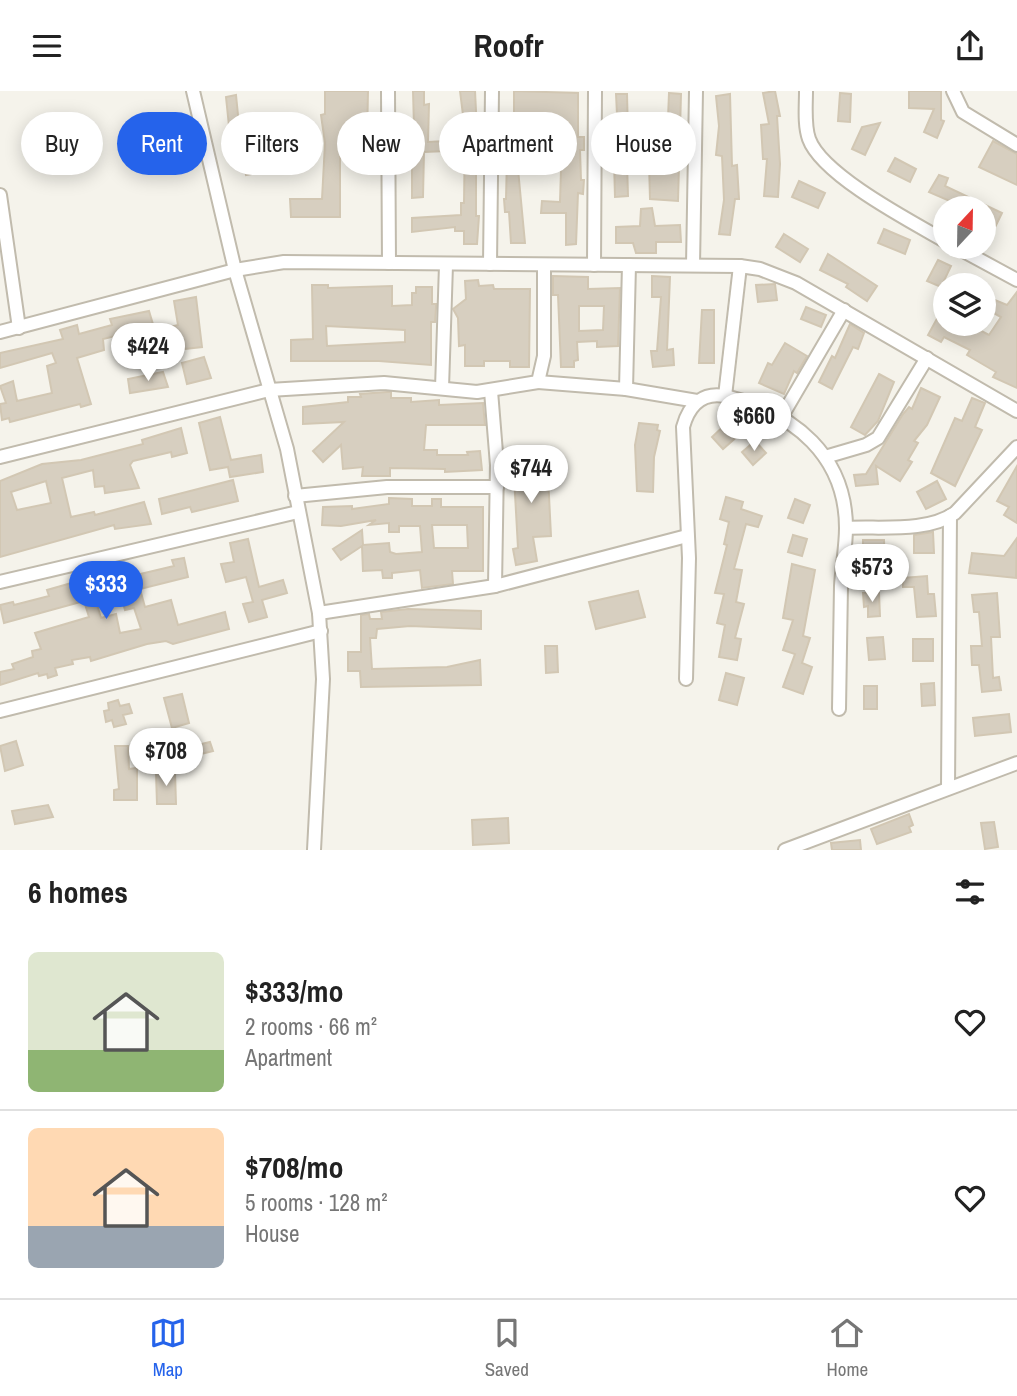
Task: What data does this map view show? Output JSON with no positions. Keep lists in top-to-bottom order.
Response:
{
  "north": "top",
  "page": {
    "header": "Roofr",
    "chip": [
      "Buy",
      "Rent",
      "Filters",
      "New",
      "Apartment",
      "House"
    ],
    "price": [
      "$424",
      "$660",
      "$744",
      "$573",
      "$333",
      "$708"
    ],
    "heading": "6 homes",
    "list": [
      {
        "name": "$333/mo",
        "note": "2 rooms · 66 m² · Apartment"
      },
      {
        "name": "$708/mo",
        "note": "5 rooms · 128 m² · House"
      }
    ],
    "tabs": ["Map", "Saved", "Home"]
  }
}
